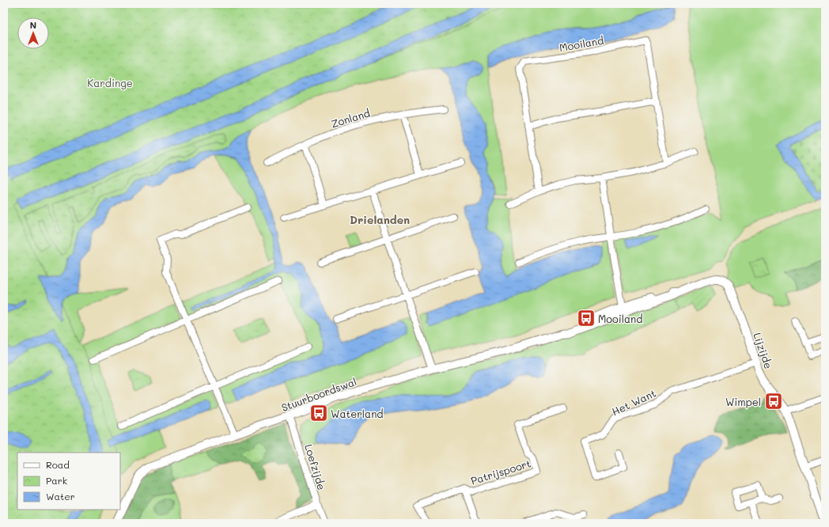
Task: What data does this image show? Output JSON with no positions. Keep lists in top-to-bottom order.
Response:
{
  "streets": {
    "street": [
      "Mooiland",
      "Zonland",
      "Lijzijde",
      "Stuurboordswal",
      "Het Want",
      "Loefzijde",
      "Patrijspoort"
    ]
  },
  "crossings": [
    ["Lijzijde", "Stuurboordswal"],
    ["Lijzijde", "Het Want"],
    ["Stuurboordswal", "Loefzijde"]
  ],
  "districts": ["Drielanden"],
  "parks": ["Kardinge"],
  "places": {
    "bus stop": ["Mooiland", "Wimpel", "Waterland"]
  },
  "legend": ["Road", "Park", "Water"],
  "north": "top"
}
